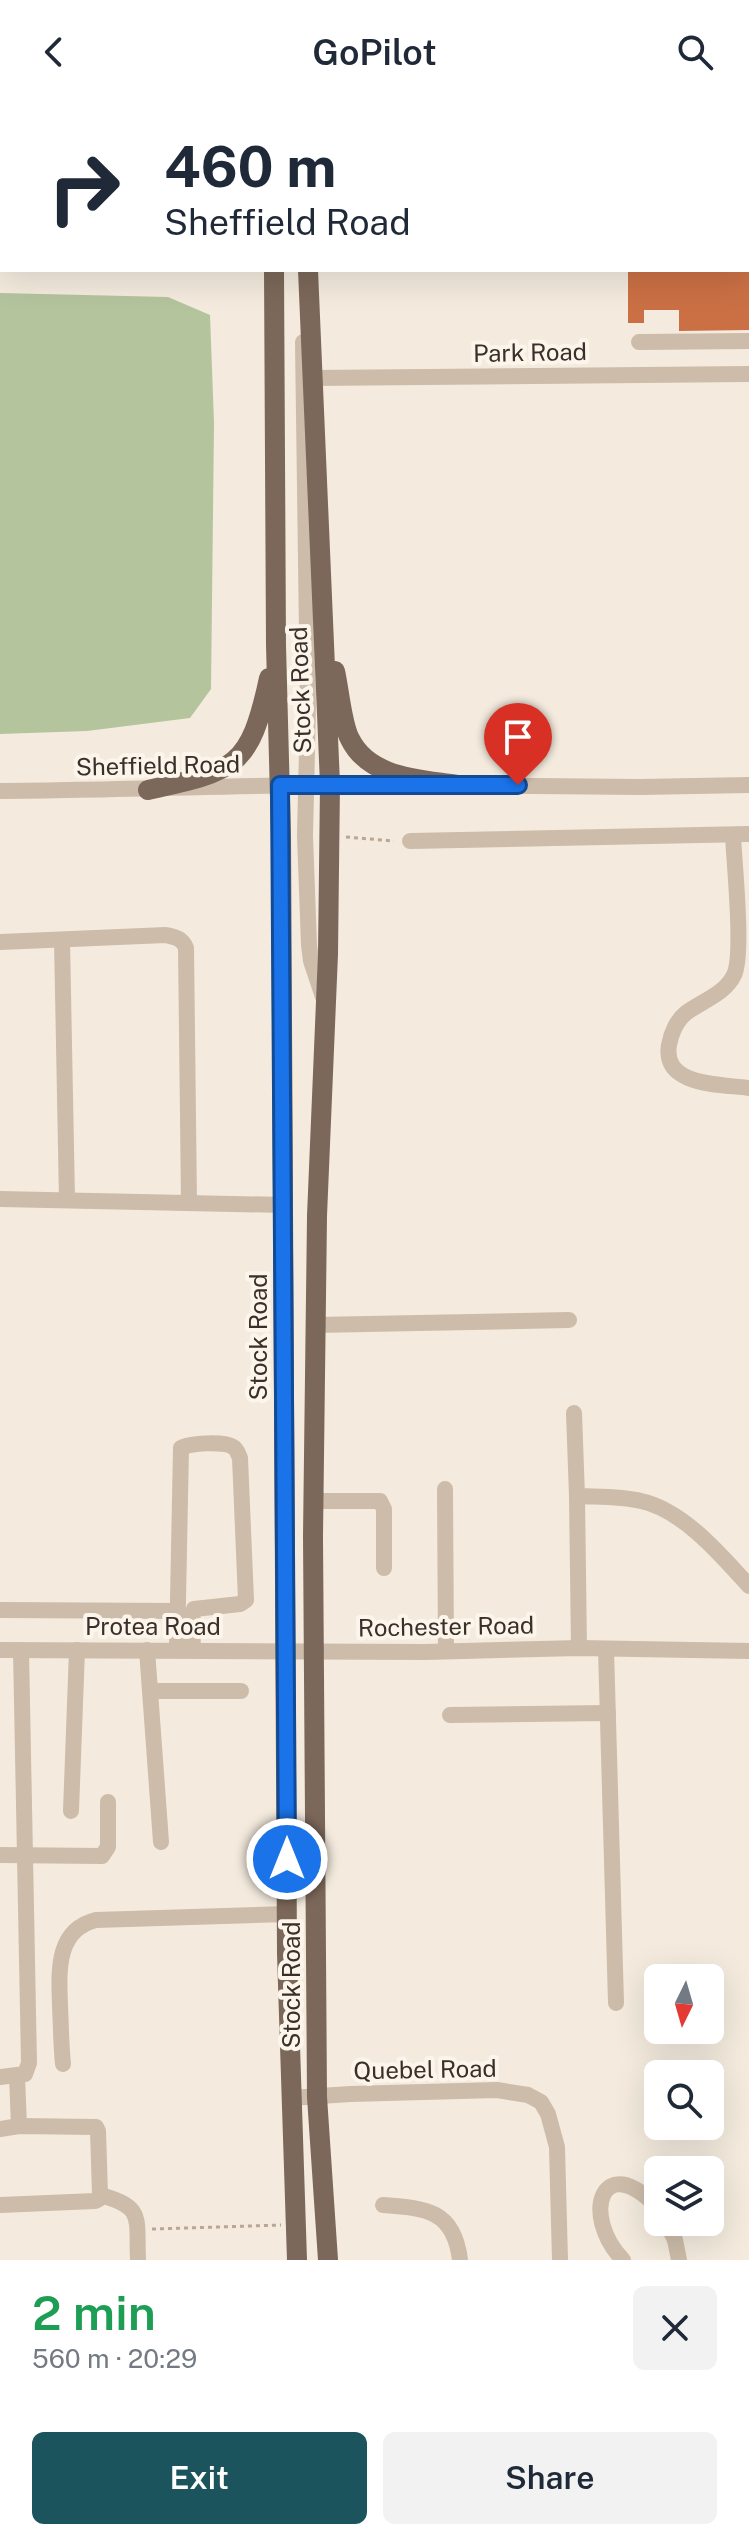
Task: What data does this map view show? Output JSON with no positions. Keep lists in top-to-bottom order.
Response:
{
  "streets": {
    "main road": ["Stock Road"],
    "street": [
      "Park Road",
      "Sheffield Road",
      "Protea Road",
      "Rochester Road",
      "Quebel Road"
    ]
  },
  "crossings": [
    ["Park Road", "Stock Road"],
    ["Stock Road", "Sheffield Road"],
    ["Stock Road", "Protea Road"],
    ["Stock Road", "Rochester Road"],
    ["Stock Road", "Quebel Road"],
    ["Protea Road", "Rochester Road"]
  ],
  "north": "bottom",
  "page": {
    "header": "GoPilot",
    "turn": ["460 m", "Sheffield Road"],
    "heading": ["2 min", "560 m · 20:29"],
    "buttons": ["Exit", "Share"]
  }
}
